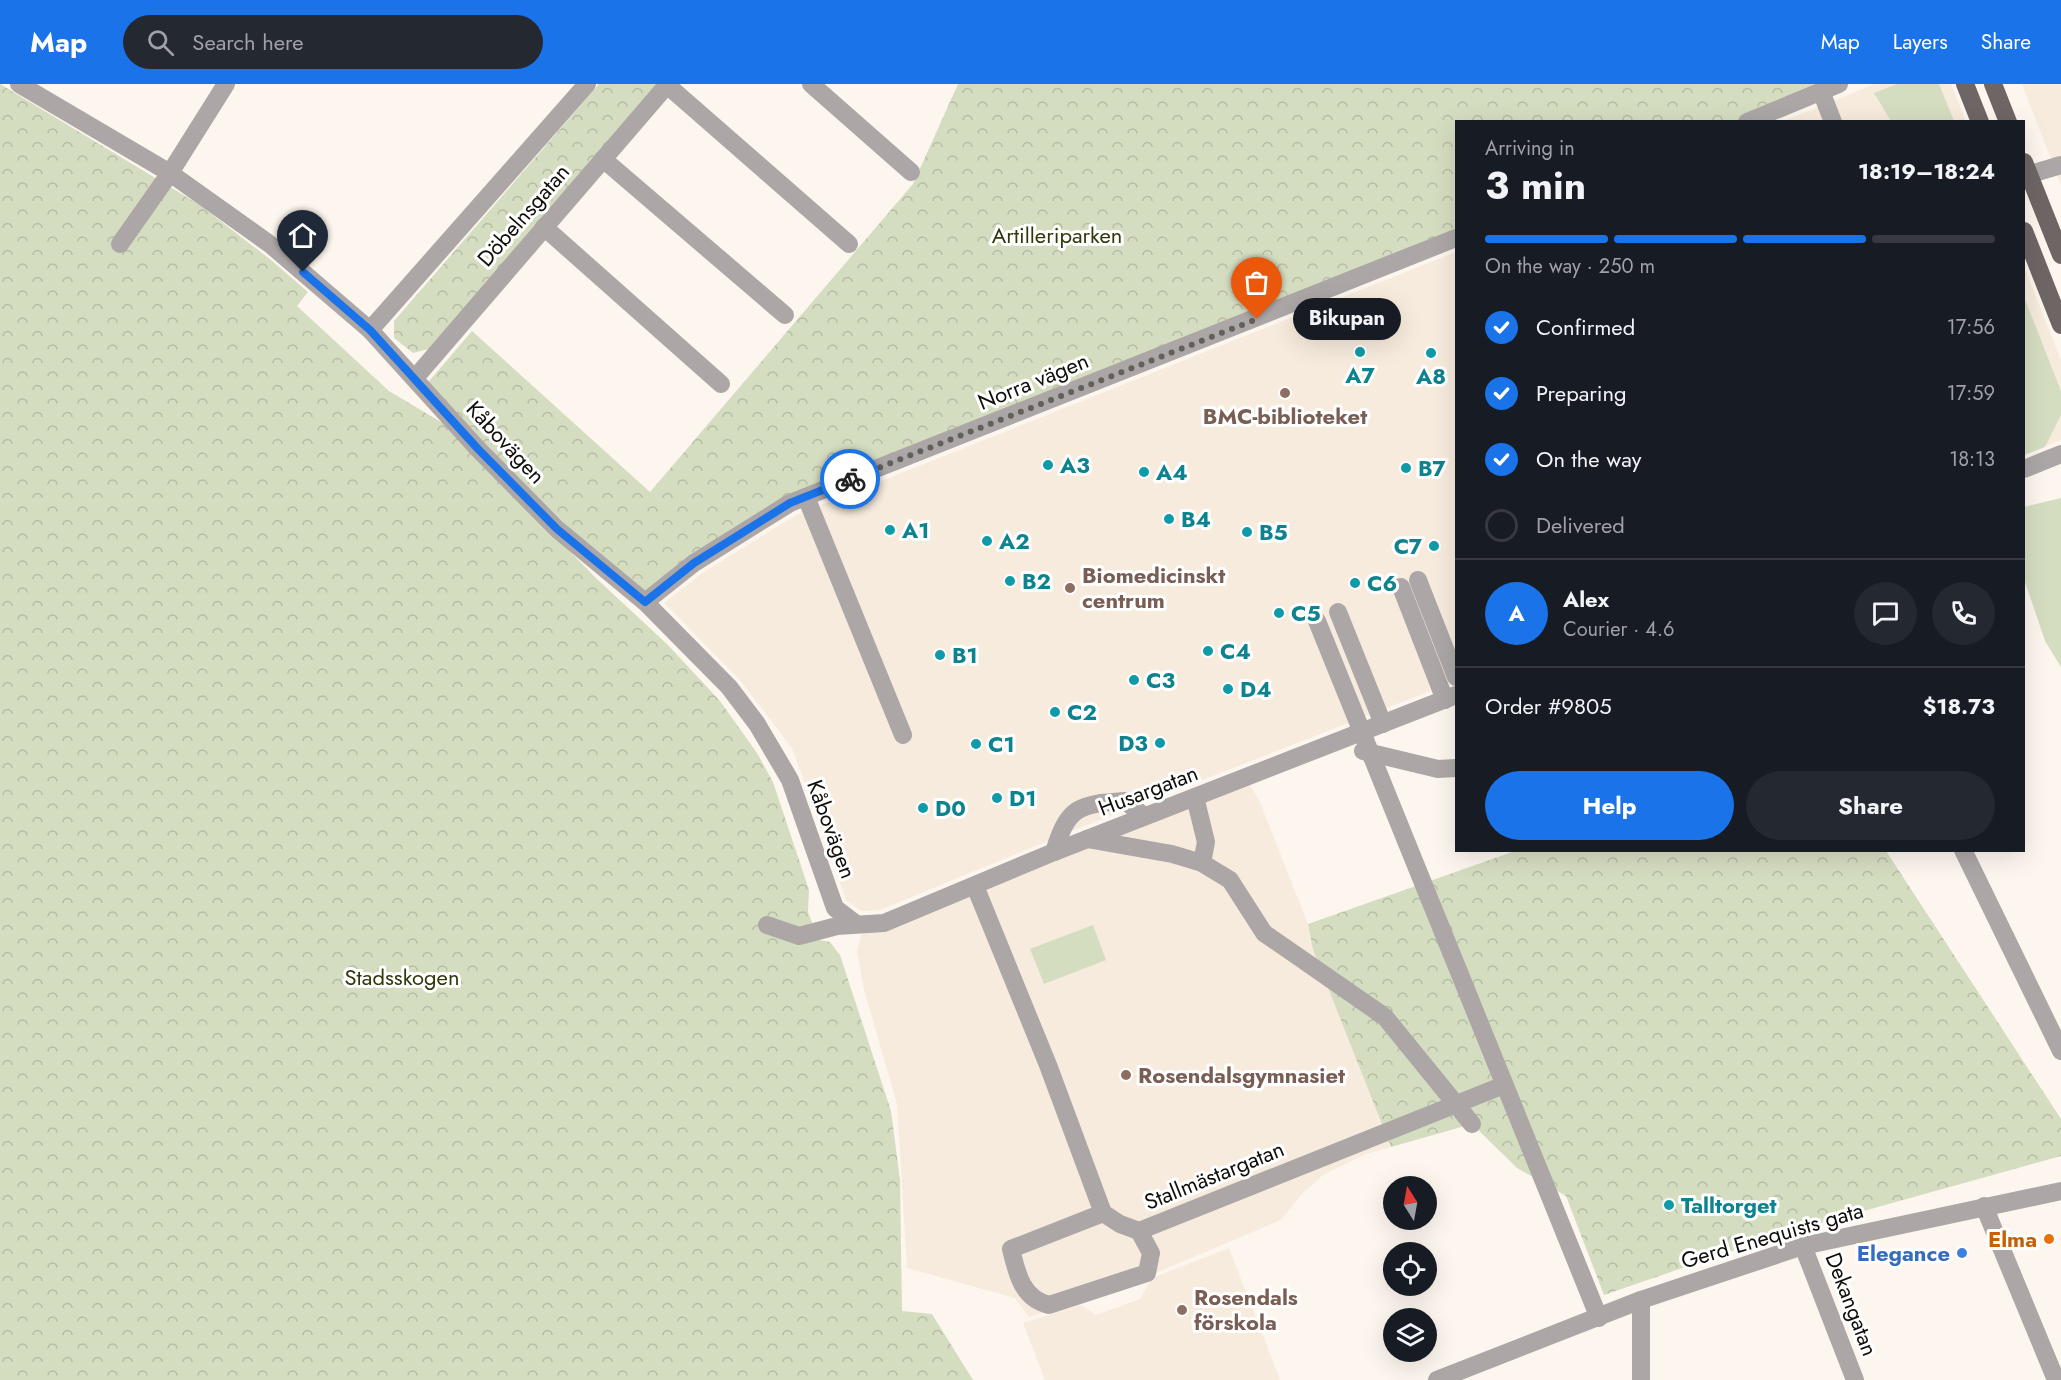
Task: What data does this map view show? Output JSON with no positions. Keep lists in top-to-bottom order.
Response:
{
  "streets": {
    "street": [
      "Döbelnsgatan",
      "Norra vägen",
      "Kåbovägen",
      "Husargatan",
      "Stallmästargatan",
      "Gerd Enequists gata",
      "Dekangatan"
    ]
  },
  "crossings": [
    ["Döbelnsgatan", "Kåbovägen"],
    ["Norra vägen", "Kåbovägen"],
    ["Kåbovägen", "Husargatan"],
    ["Gerd Enequists gata", "Dekangatan"]
  ],
  "parks": ["Artilleriparken", "Stadsskogen"],
  "places": [
    "Bikupan",
    "A7",
    "A8",
    "BMC-biblioteket",
    "A3",
    "B7",
    "A4",
    "B4",
    "A1",
    "B5",
    "A2",
    "C7",
    "B2",
    "C6",
    "Biomedicinskt centrum",
    "C5",
    "C4",
    "B1",
    "C3",
    "D4",
    "C2",
    "D3",
    "C1",
    "D1",
    "D0",
    "Rosendalsgymnasiet",
    "Talltorget",
    "Elma",
    "Elegance",
    "Rosendals förskola"
  ],
  "north": "top",
  "page": {
    "header": "Map",
    "search": "Search here",
    "nav": ["Map", "Layers", "Share"],
    "heading": ["3 min", "Arriving in", "18:19–18:24"],
    "panel": [
      "Alex",
      "Courier · 4.6",
      "Order #9805",
      "$18.73"
    ],
    "bar": "On the way · 250 m",
    "list": [
      ["Confirmed", "17:56"],
      ["Preparing", "17:59"],
      ["On the way", "18:13"],
      "Delivered"
    ],
    "bubble": "Bikupan",
    "round": "A",
    "buttons": ["Help", "Share"]
  }
}
